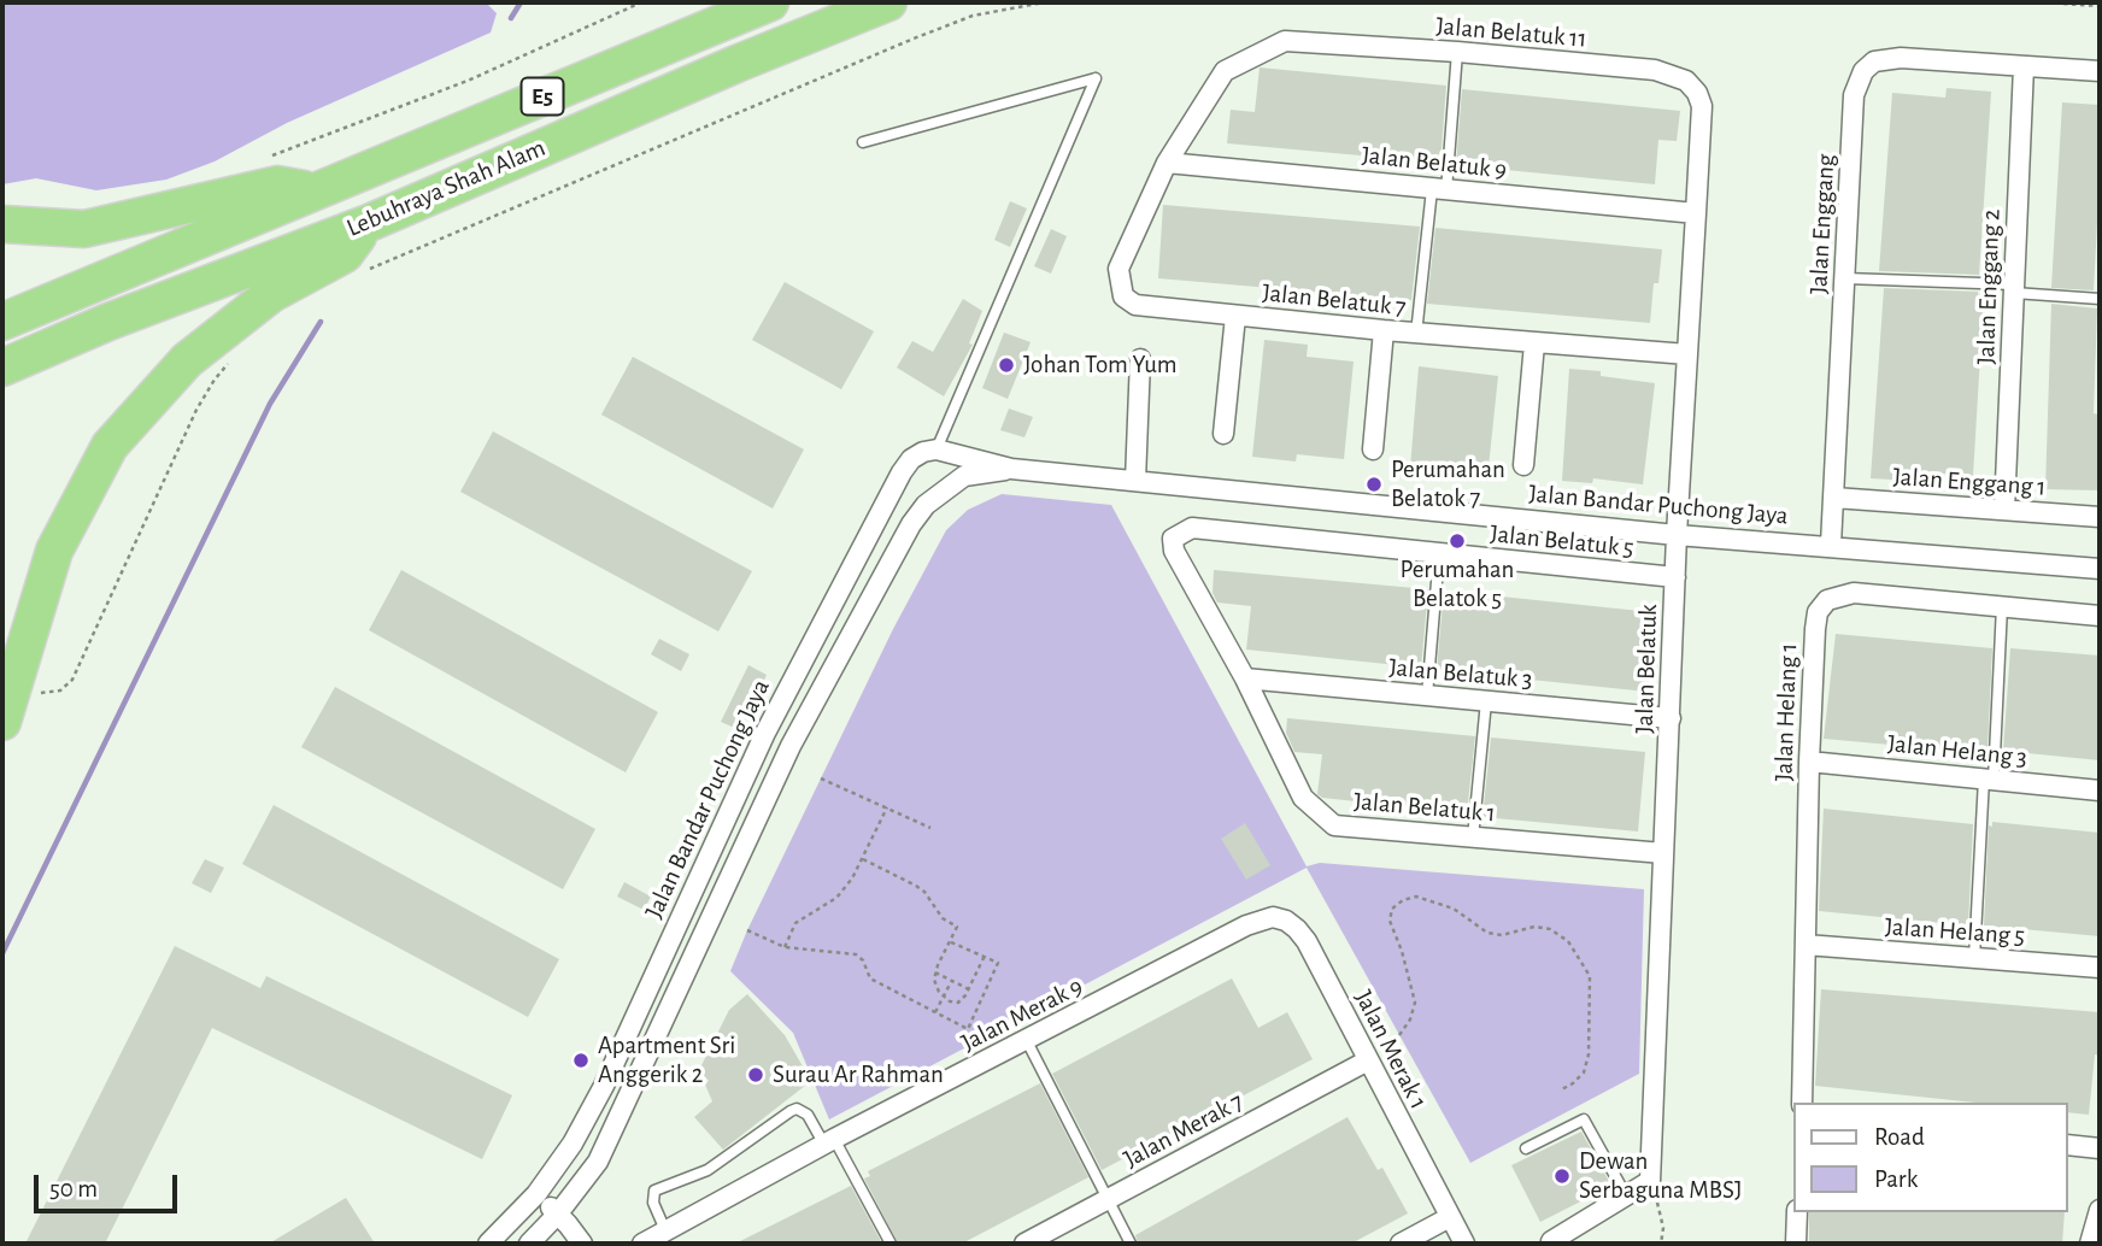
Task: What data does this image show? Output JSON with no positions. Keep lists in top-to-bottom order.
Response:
{
  "streets": {
    "highway": ["E5", "Lebuhraya Shah Alam"],
    "street": [
      "Jalan Belatuk 11",
      "Jalan Belatuk 9",
      "Jalan Enggang",
      "Jalan Enggang 2",
      "Jalan Belatuk 7",
      "Jalan Enggang 1",
      "Jalan Bandar Puchong Jaya",
      "Jalan Belatuk 5",
      "Jalan Belatuk",
      "Jalan Belatuk 3",
      "Jalan Helang 1",
      "Jalan Helang 3",
      "Jalan Belatuk 1",
      "Jalan Helang 5",
      "Jalan Merak 9",
      "Jalan Merak 1",
      "Jalan Merak 7"
    ]
  },
  "crossings": [
    ["Jalan Belatuk 11", "Jalan Belatuk 9"],
    ["Jalan Belatuk 11", "Jalan Belatuk 7"],
    ["Jalan Belatuk 11", "Jalan Belatuk"],
    ["Jalan Belatuk 9", "Jalan Belatuk 7"],
    ["Jalan Belatuk 9", "Jalan Belatuk"],
    ["Jalan Enggang", "Jalan Enggang 2"],
    ["Jalan Enggang", "Jalan Enggang 1"],
    ["Jalan Enggang", "Jalan Bandar Puchong Jaya"],
    ["Jalan Enggang 2", "Jalan Enggang 1"],
    ["Jalan Belatuk 7", "Jalan Belatuk"],
    ["Jalan Bandar Puchong Jaya", "Jalan Belatuk"],
    ["Jalan Belatuk 5", "Jalan Belatuk"],
    ["Jalan Belatuk 5", "Jalan Belatuk 1"],
    ["Jalan Belatuk", "Jalan Belatuk 3"],
    ["Jalan Belatuk", "Jalan Belatuk 1"],
    ["Jalan Belatuk 3", "Jalan Belatuk 1"],
    ["Jalan Helang 1", "Jalan Helang 3"],
    ["Jalan Helang 1", "Jalan Helang 5"],
    ["Jalan Merak 9", "Jalan Merak 1"],
    ["Jalan Merak 1", "Jalan Merak 7"]
  ],
  "places": [
    "Johan Tom Yum",
    "Perumahan Belatok 7",
    "Perumahan Belatok 5",
    "Apartment Sri Anggerik 2",
    "Surau Ar Rahman",
    "Dewan Serbaguna MBSJ"
  ],
  "legend": ["Road", "Park"],
  "scale_bar": "50 m"
}
